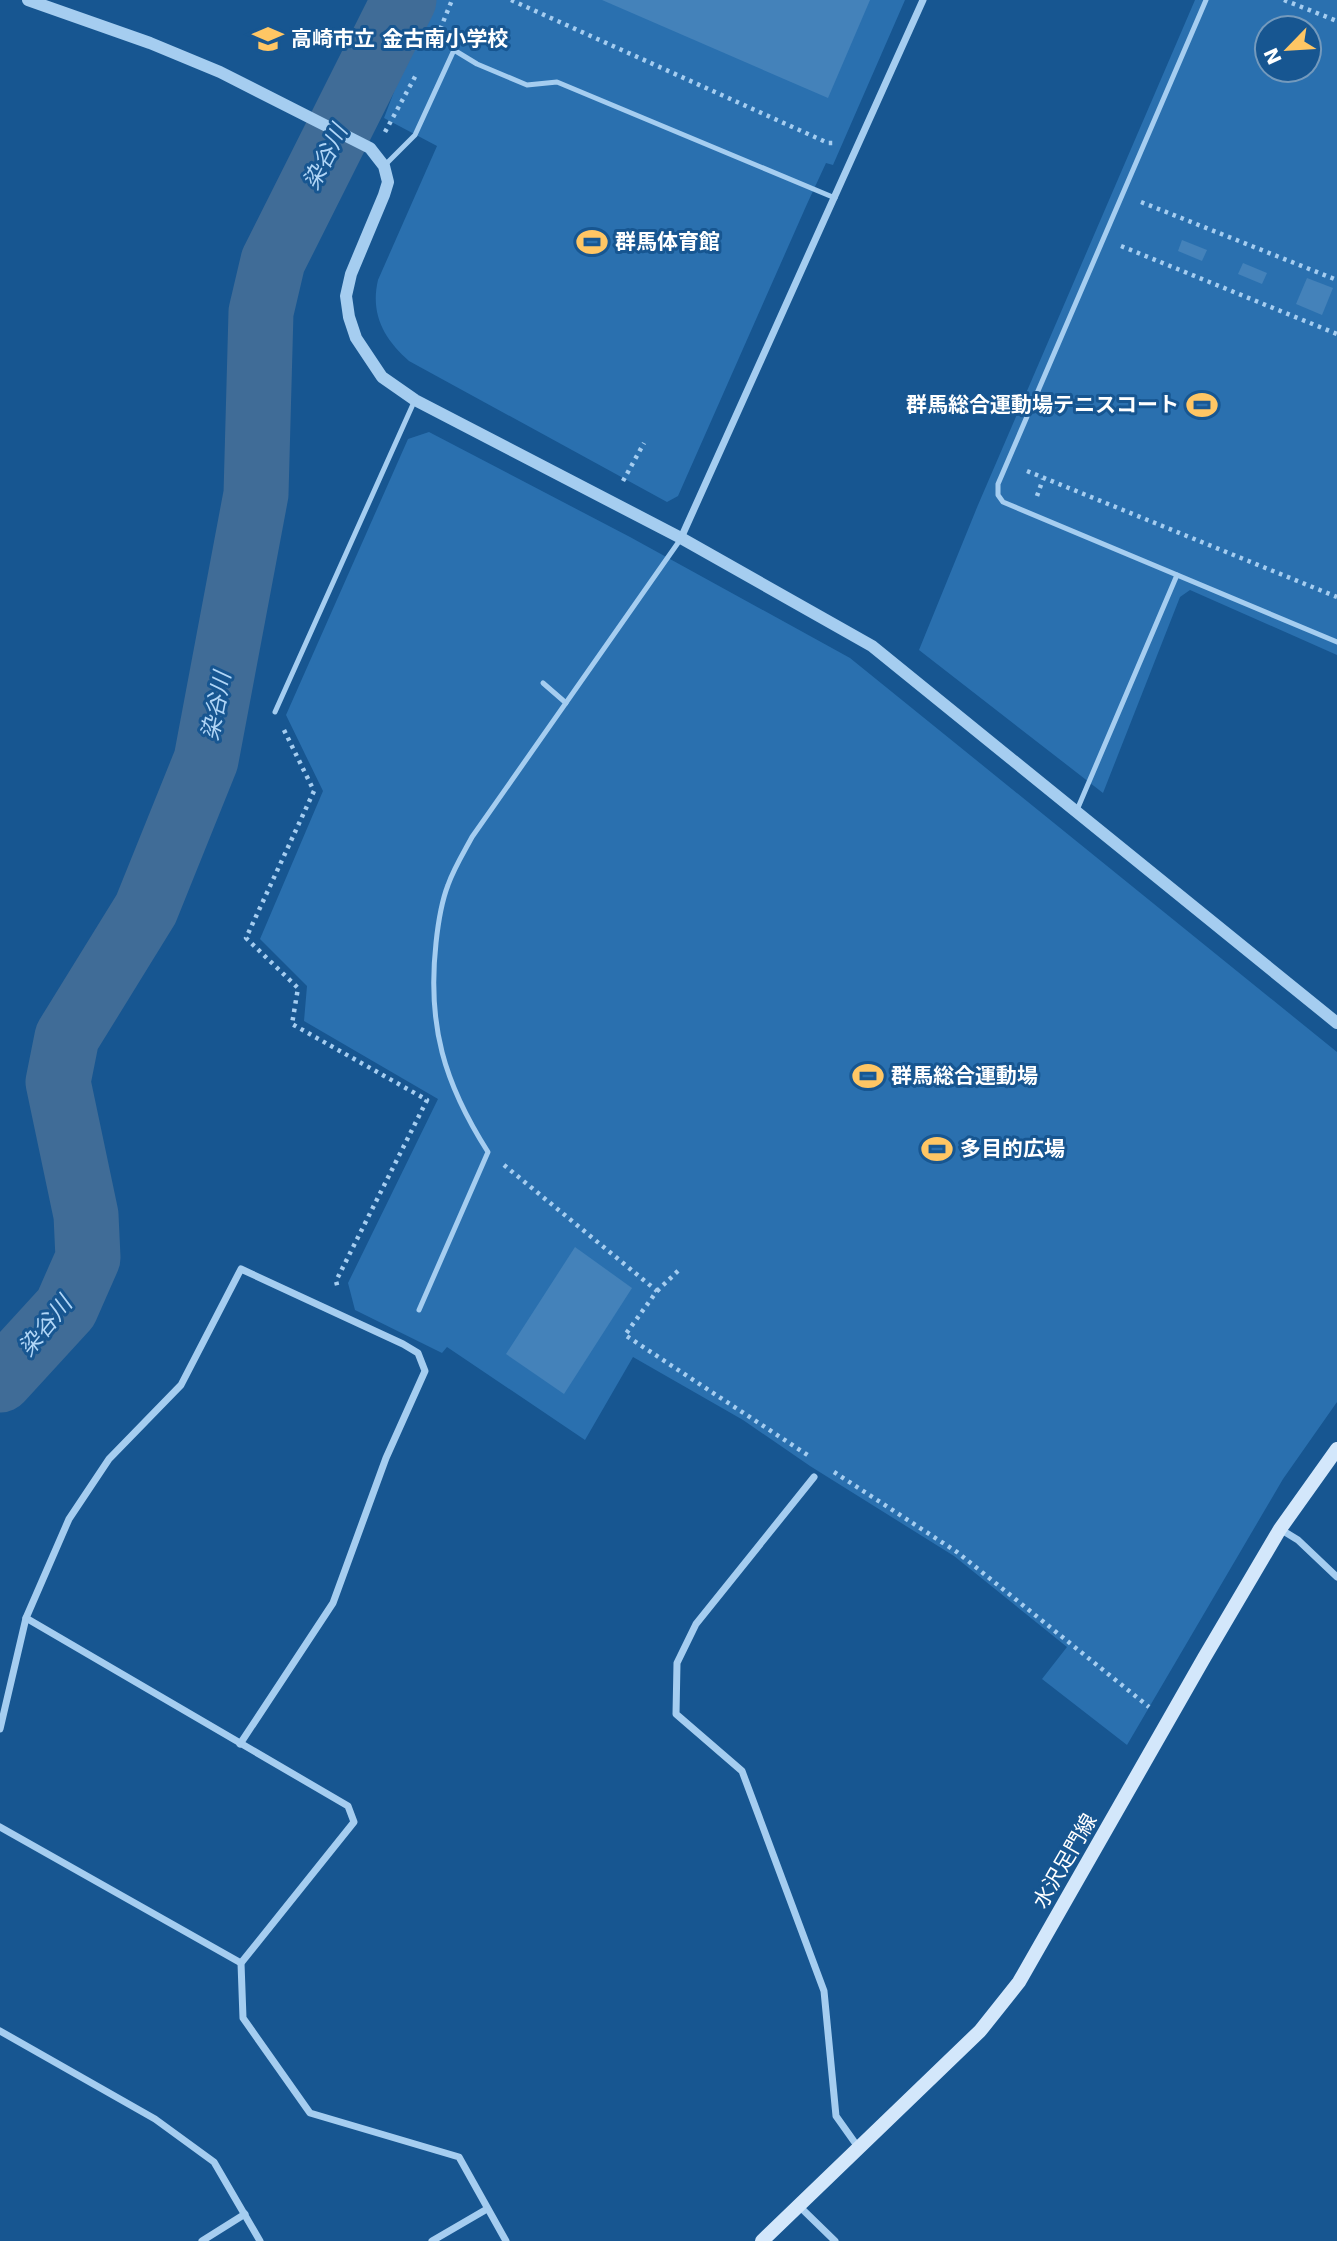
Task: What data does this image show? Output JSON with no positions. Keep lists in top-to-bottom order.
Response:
{
  "streets": {
    "main road": ["水沢足門線"]
  },
  "water": ["染谷川"],
  "places": {
    "school or university": ["高崎市立 金古南小学校"],
    "sports": [
      "群馬体育館",
      "群馬総合運動場テニスコート",
      "群馬総合運動場",
      "多目的広場"
    ]
  },
  "north": "bottom left"
}
